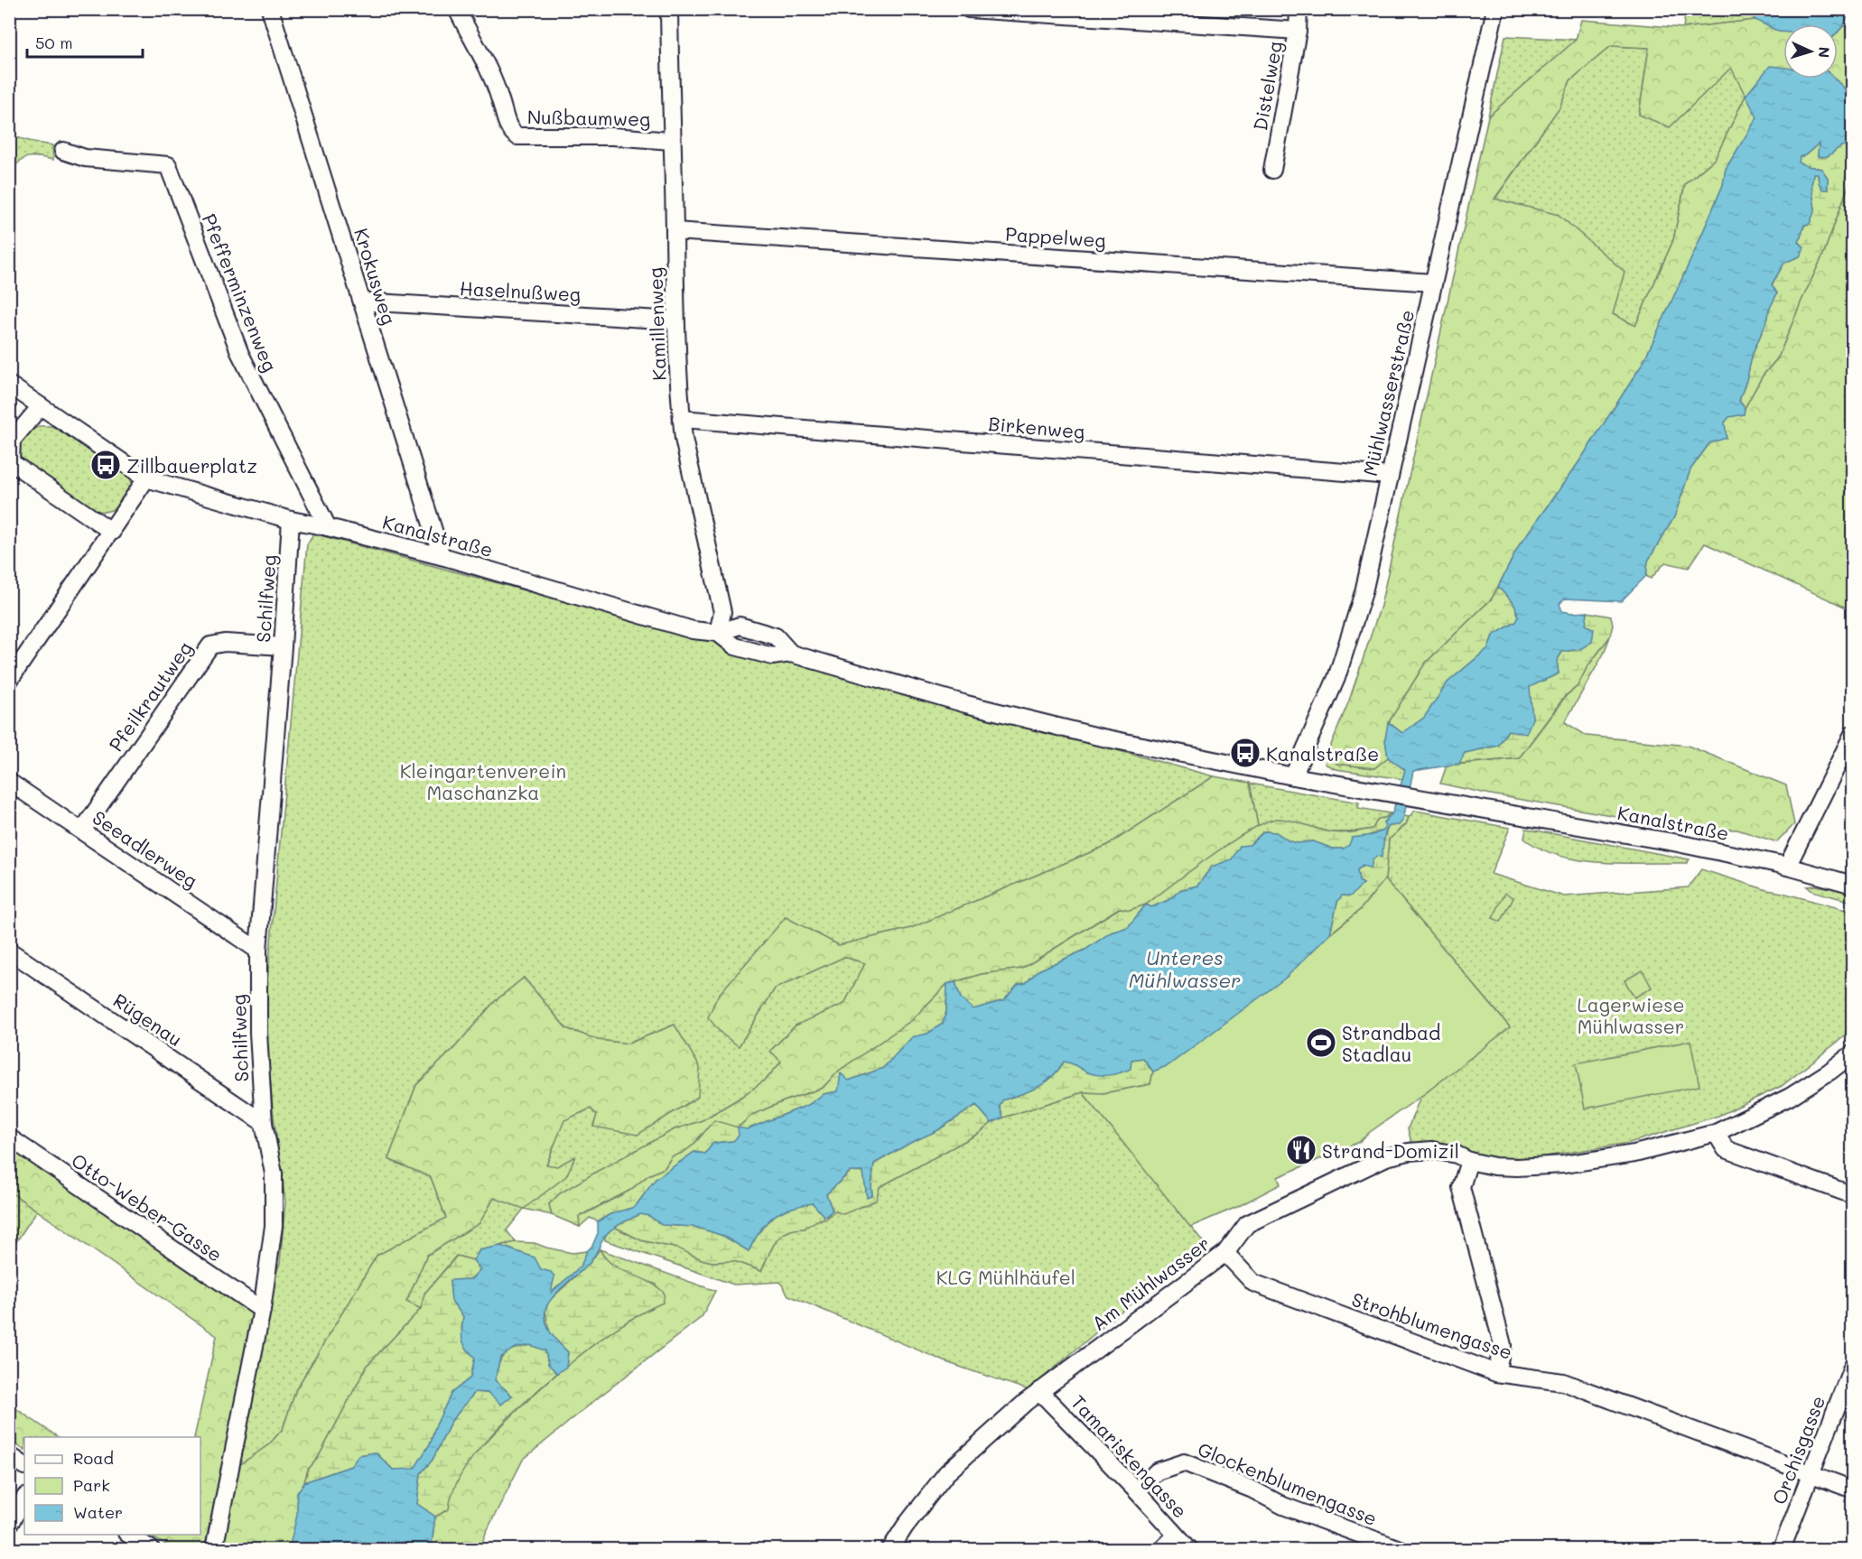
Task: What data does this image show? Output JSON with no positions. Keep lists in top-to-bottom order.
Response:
{
  "streets": {
    "street": [
      "Distelweg",
      "Nußbaumweg",
      "Pappelweg",
      "Krokusweg",
      "Haselnußweg",
      "Pfefferminzenweg",
      "Kamillenweg",
      "Mühlwasserstraße",
      "Birkenweg",
      "Kanalstraße",
      "Schilfweg",
      "Pfeilkrautweg",
      "Seeadlerweg",
      "Rügenau",
      "Otto-Weber-Gasse",
      "Am Mühlwasser",
      "Strohblumengasse",
      "Orchisgasse",
      "Tamariskengasse",
      "Glockenblumengasse"
    ]
  },
  "crossings": [
    ["Nußbaumweg", "Kamillenweg"],
    ["Pappelweg", "Kamillenweg"],
    ["Pappelweg", "Mühlwasserstraße"],
    ["Krokusweg", "Haselnußweg"],
    ["Krokusweg", "Kanalstraße"],
    ["Haselnußweg", "Kamillenweg"],
    ["Pfefferminzenweg", "Kanalstraße"],
    ["Kamillenweg", "Birkenweg"],
    ["Kamillenweg", "Kanalstraße"],
    ["Mühlwasserstraße", "Birkenweg"],
    ["Mühlwasserstraße", "Kanalstraße"],
    ["Kanalstraße", "Schilfweg"],
    ["Schilfweg", "Pfeilkrautweg"],
    ["Schilfweg", "Seeadlerweg"],
    ["Schilfweg", "Rügenau"],
    ["Schilfweg", "Otto-Weber-Gasse"],
    ["Pfeilkrautweg", "Seeadlerweg"],
    ["Am Mühlwasser", "Strohblumengasse"],
    ["Am Mühlwasser", "Tamariskengasse"],
    ["Strohblumengasse", "Orchisgasse"],
    ["Tamariskengasse", "Glockenblumengasse"]
  ],
  "water": ["Unteres Mühlwasser"],
  "parks": ["Kleingartenverein Maschanzka", "Lagerwiese Mühlwasser", "KLG Mühlhäufel"],
  "places": {
    "bus stop": ["Zillbauerplatz", "Kanalstraße"],
    "sports": ["Strandbad Stadlau"],
    "restaurant": ["Strand-Domizil"]
  },
  "legend": ["Road", "Park", "Water"],
  "scale_bar": "50 m",
  "north": "right"
}
